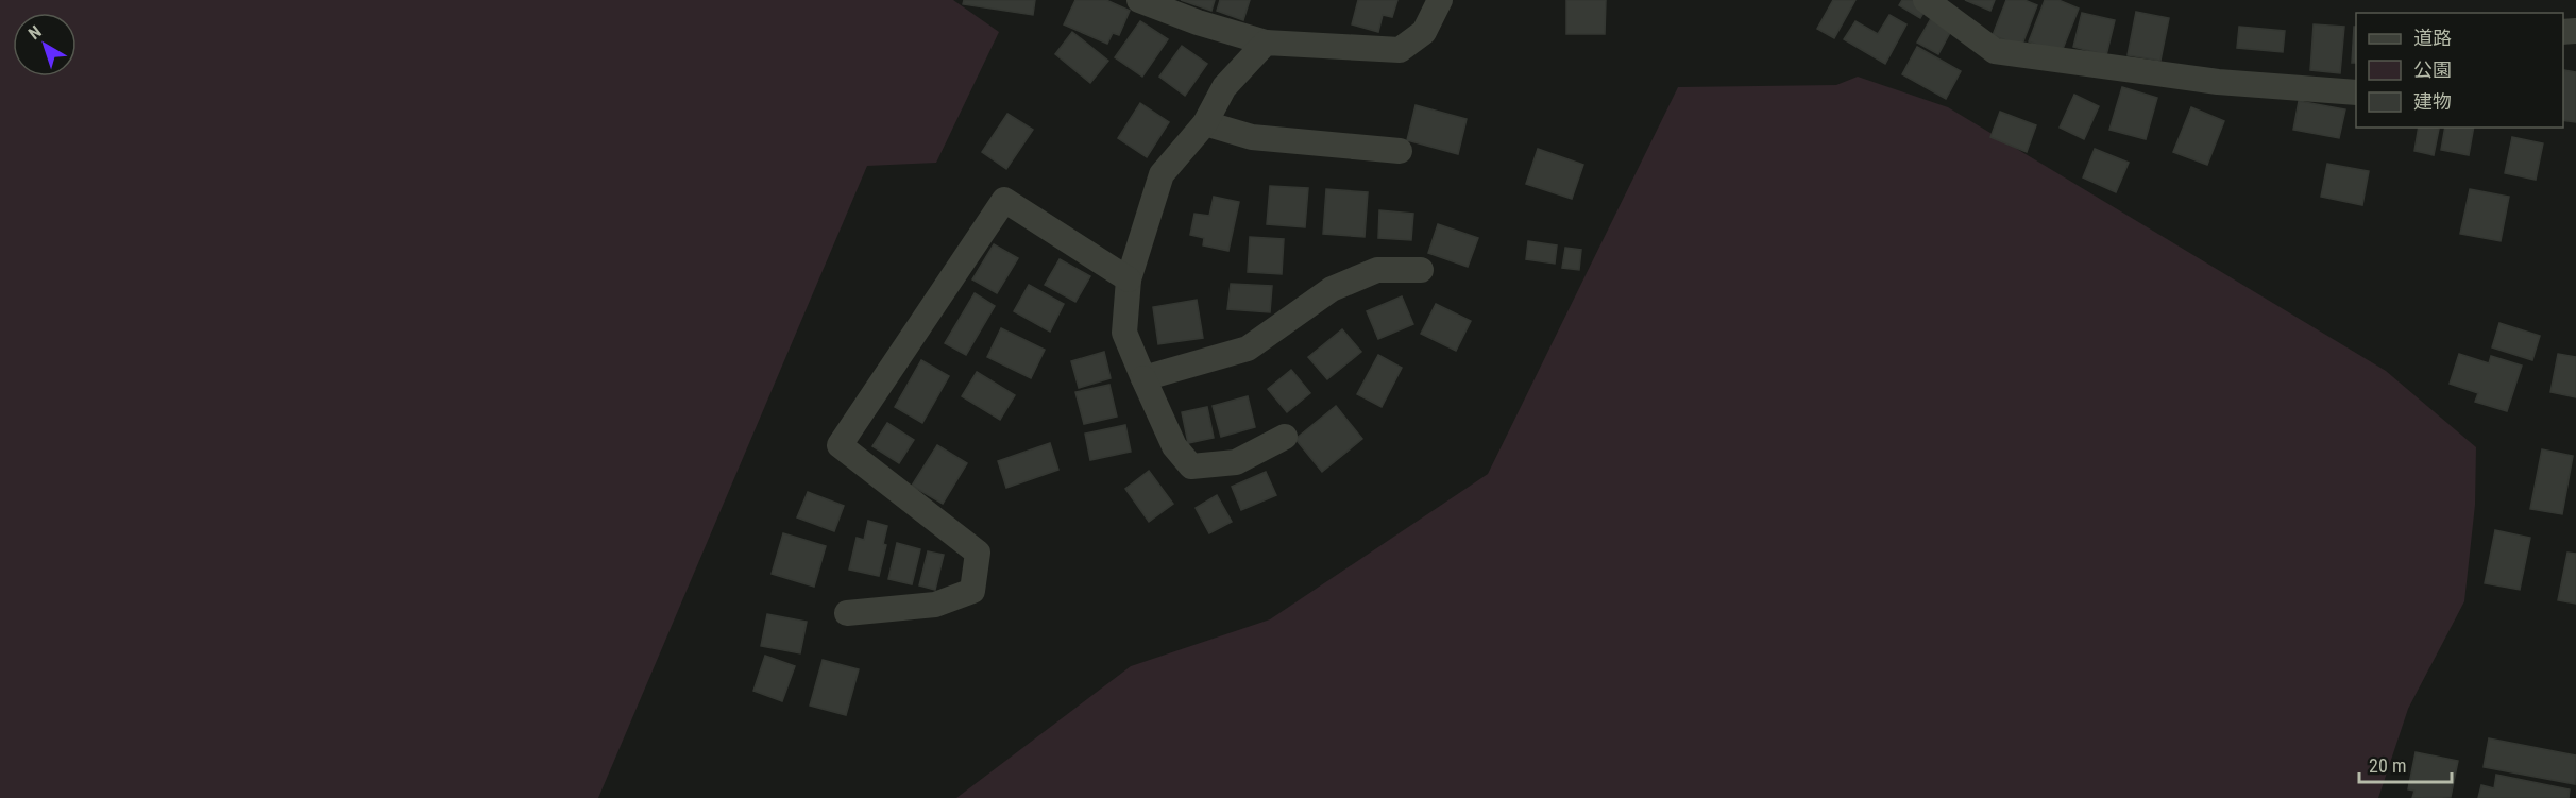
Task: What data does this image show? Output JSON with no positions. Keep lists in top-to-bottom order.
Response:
{
  "legend": ["道路", "公園", "建物"],
  "scale_bar": "20 m",
  "north": "top left"
}
